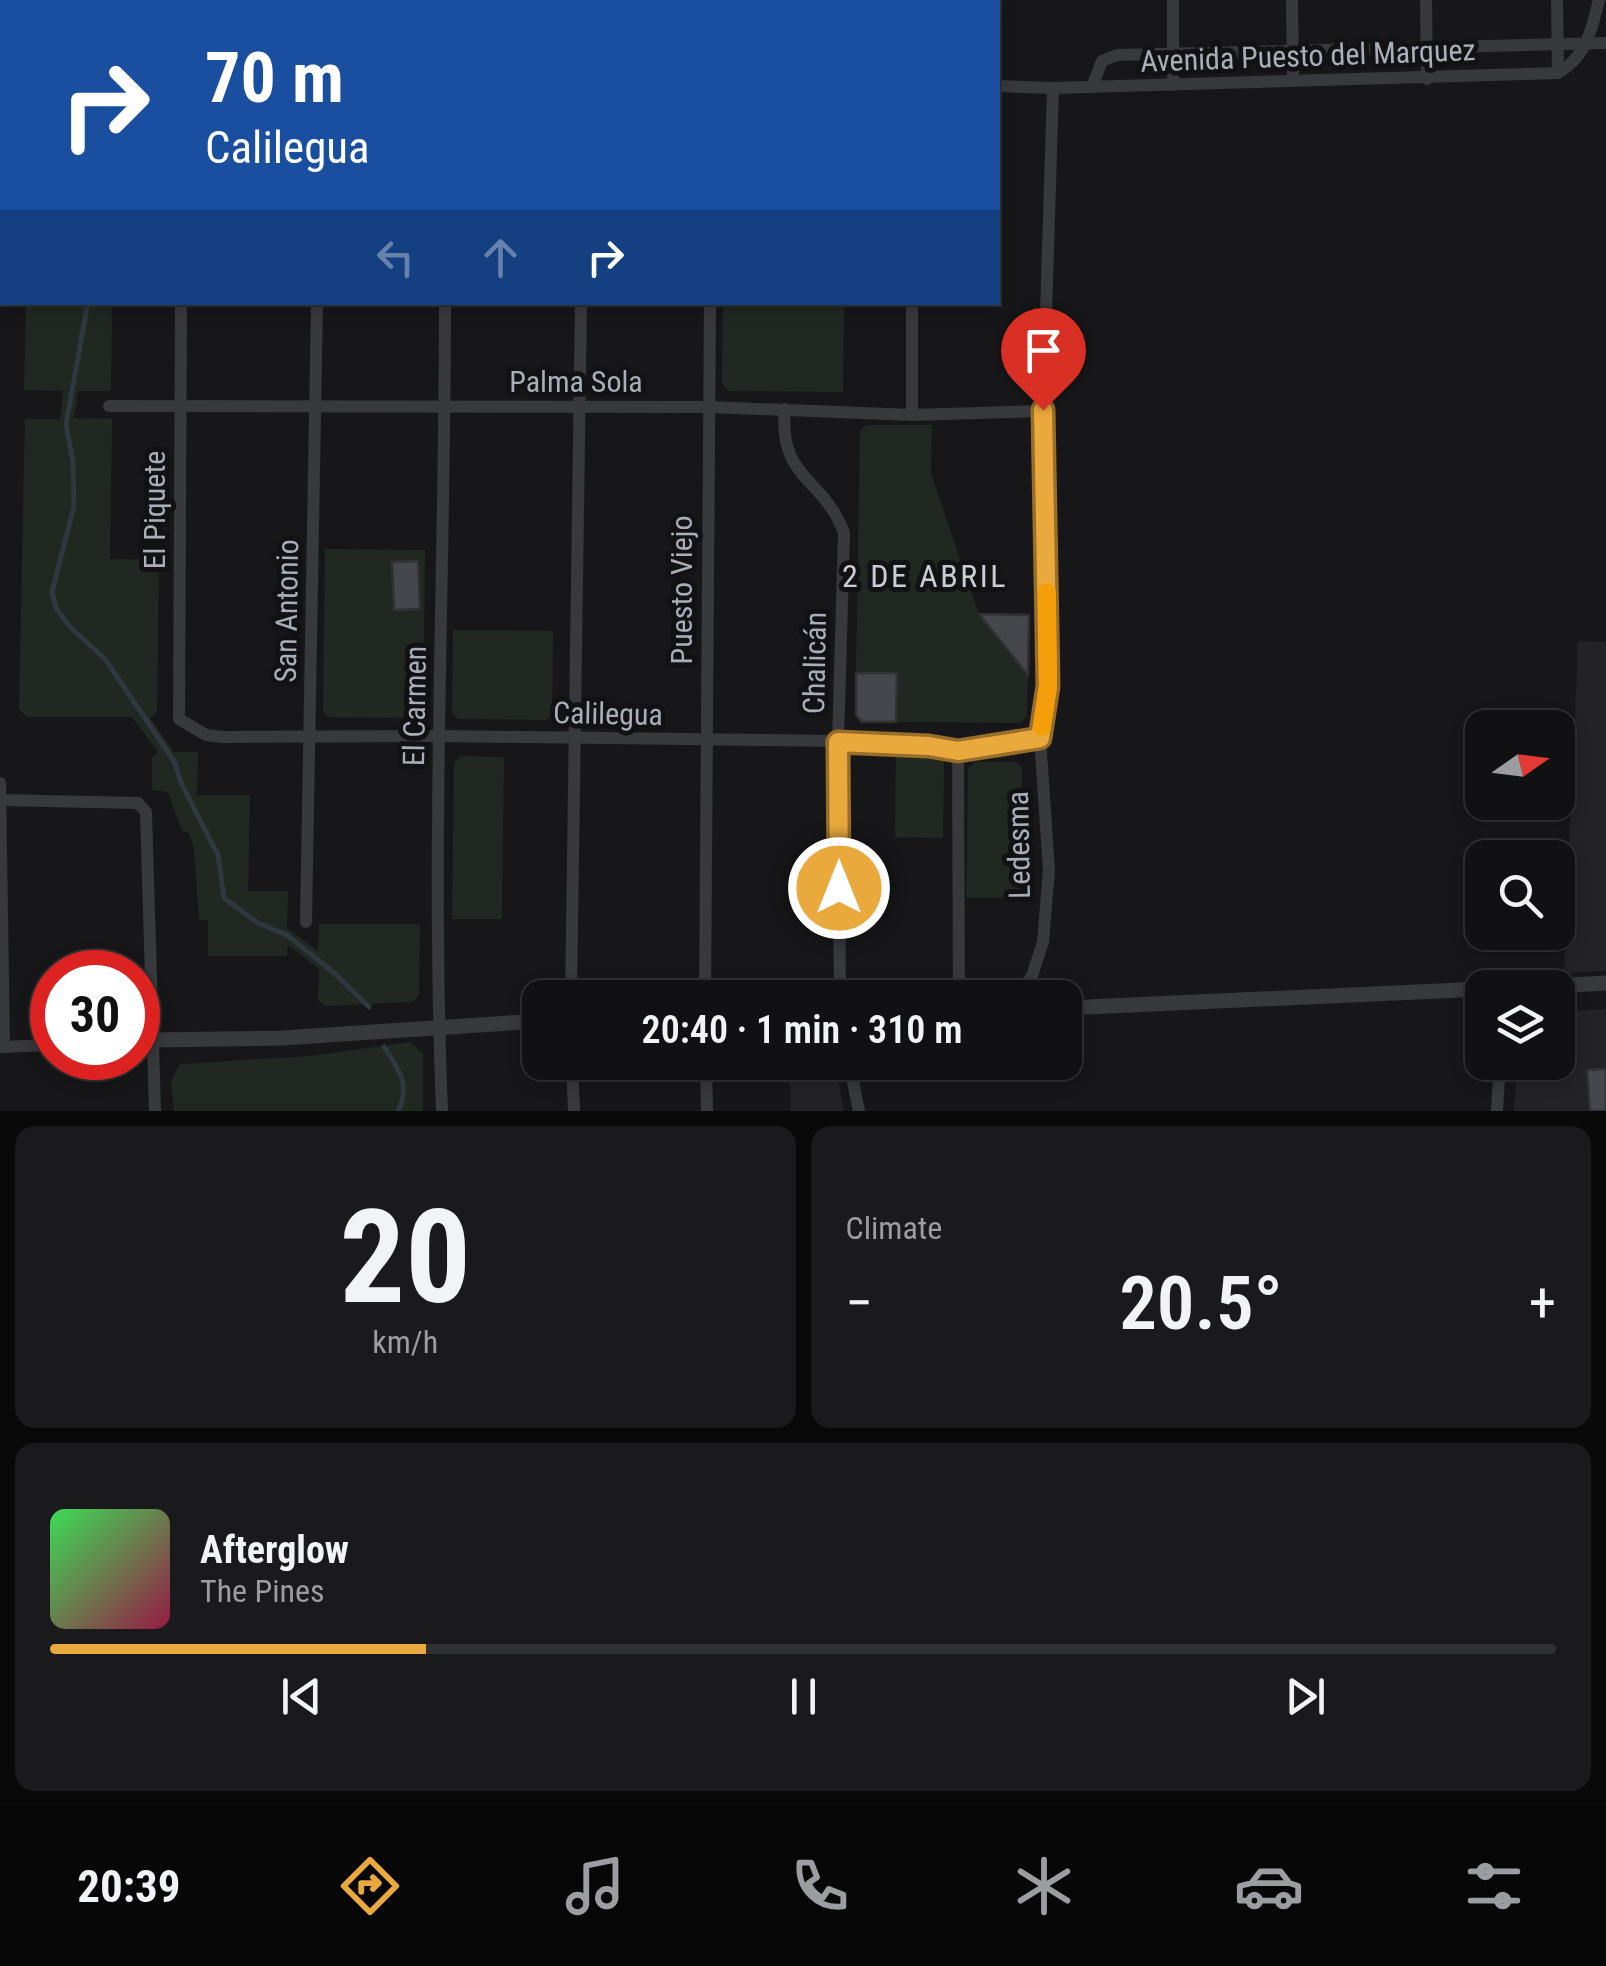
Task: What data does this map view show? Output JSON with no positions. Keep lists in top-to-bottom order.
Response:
{
  "streets": {
    "street": [
      "Avenida Puesto del Marquez",
      "Palma Sola",
      "El Piquete",
      "Puesto Viejo",
      "San Antonio",
      "Chalicán",
      "El Carmen",
      "Calilegua",
      "Ledesma"
    ]
  },
  "crossings": [
    ["Avenida Puesto del Marquez", "Ledesma"],
    ["Palma Sola", "El Piquete"],
    ["Palma Sola", "Puesto Viejo"],
    ["Palma Sola", "San Antonio"],
    ["Palma Sola", "Chalicán"],
    ["Palma Sola", "El Carmen"],
    ["Palma Sola", "Ledesma"],
    ["El Piquete", "Calilegua"],
    ["Puesto Viejo", "Calilegua"],
    ["San Antonio", "Calilegua"],
    ["Chalicán", "Calilegua"],
    ["El Carmen", "Calilegua"],
    ["Calilegua", "Ledesma"]
  ],
  "districts": ["2 DE ABRIL"],
  "north": "right",
  "page": {
    "turn": ["70 m", "Calilegua"],
    "limit": "30",
    "trip": "20:40 · 1 min · 310 m",
    "tile": [
      ["20", "km/h"],
      "Climate"
    ],
    "heat": ["−", "20.5°", "+"],
    "song": ["Afterglow", "The Pines"],
    "tabs": "20:39"
  }
}
